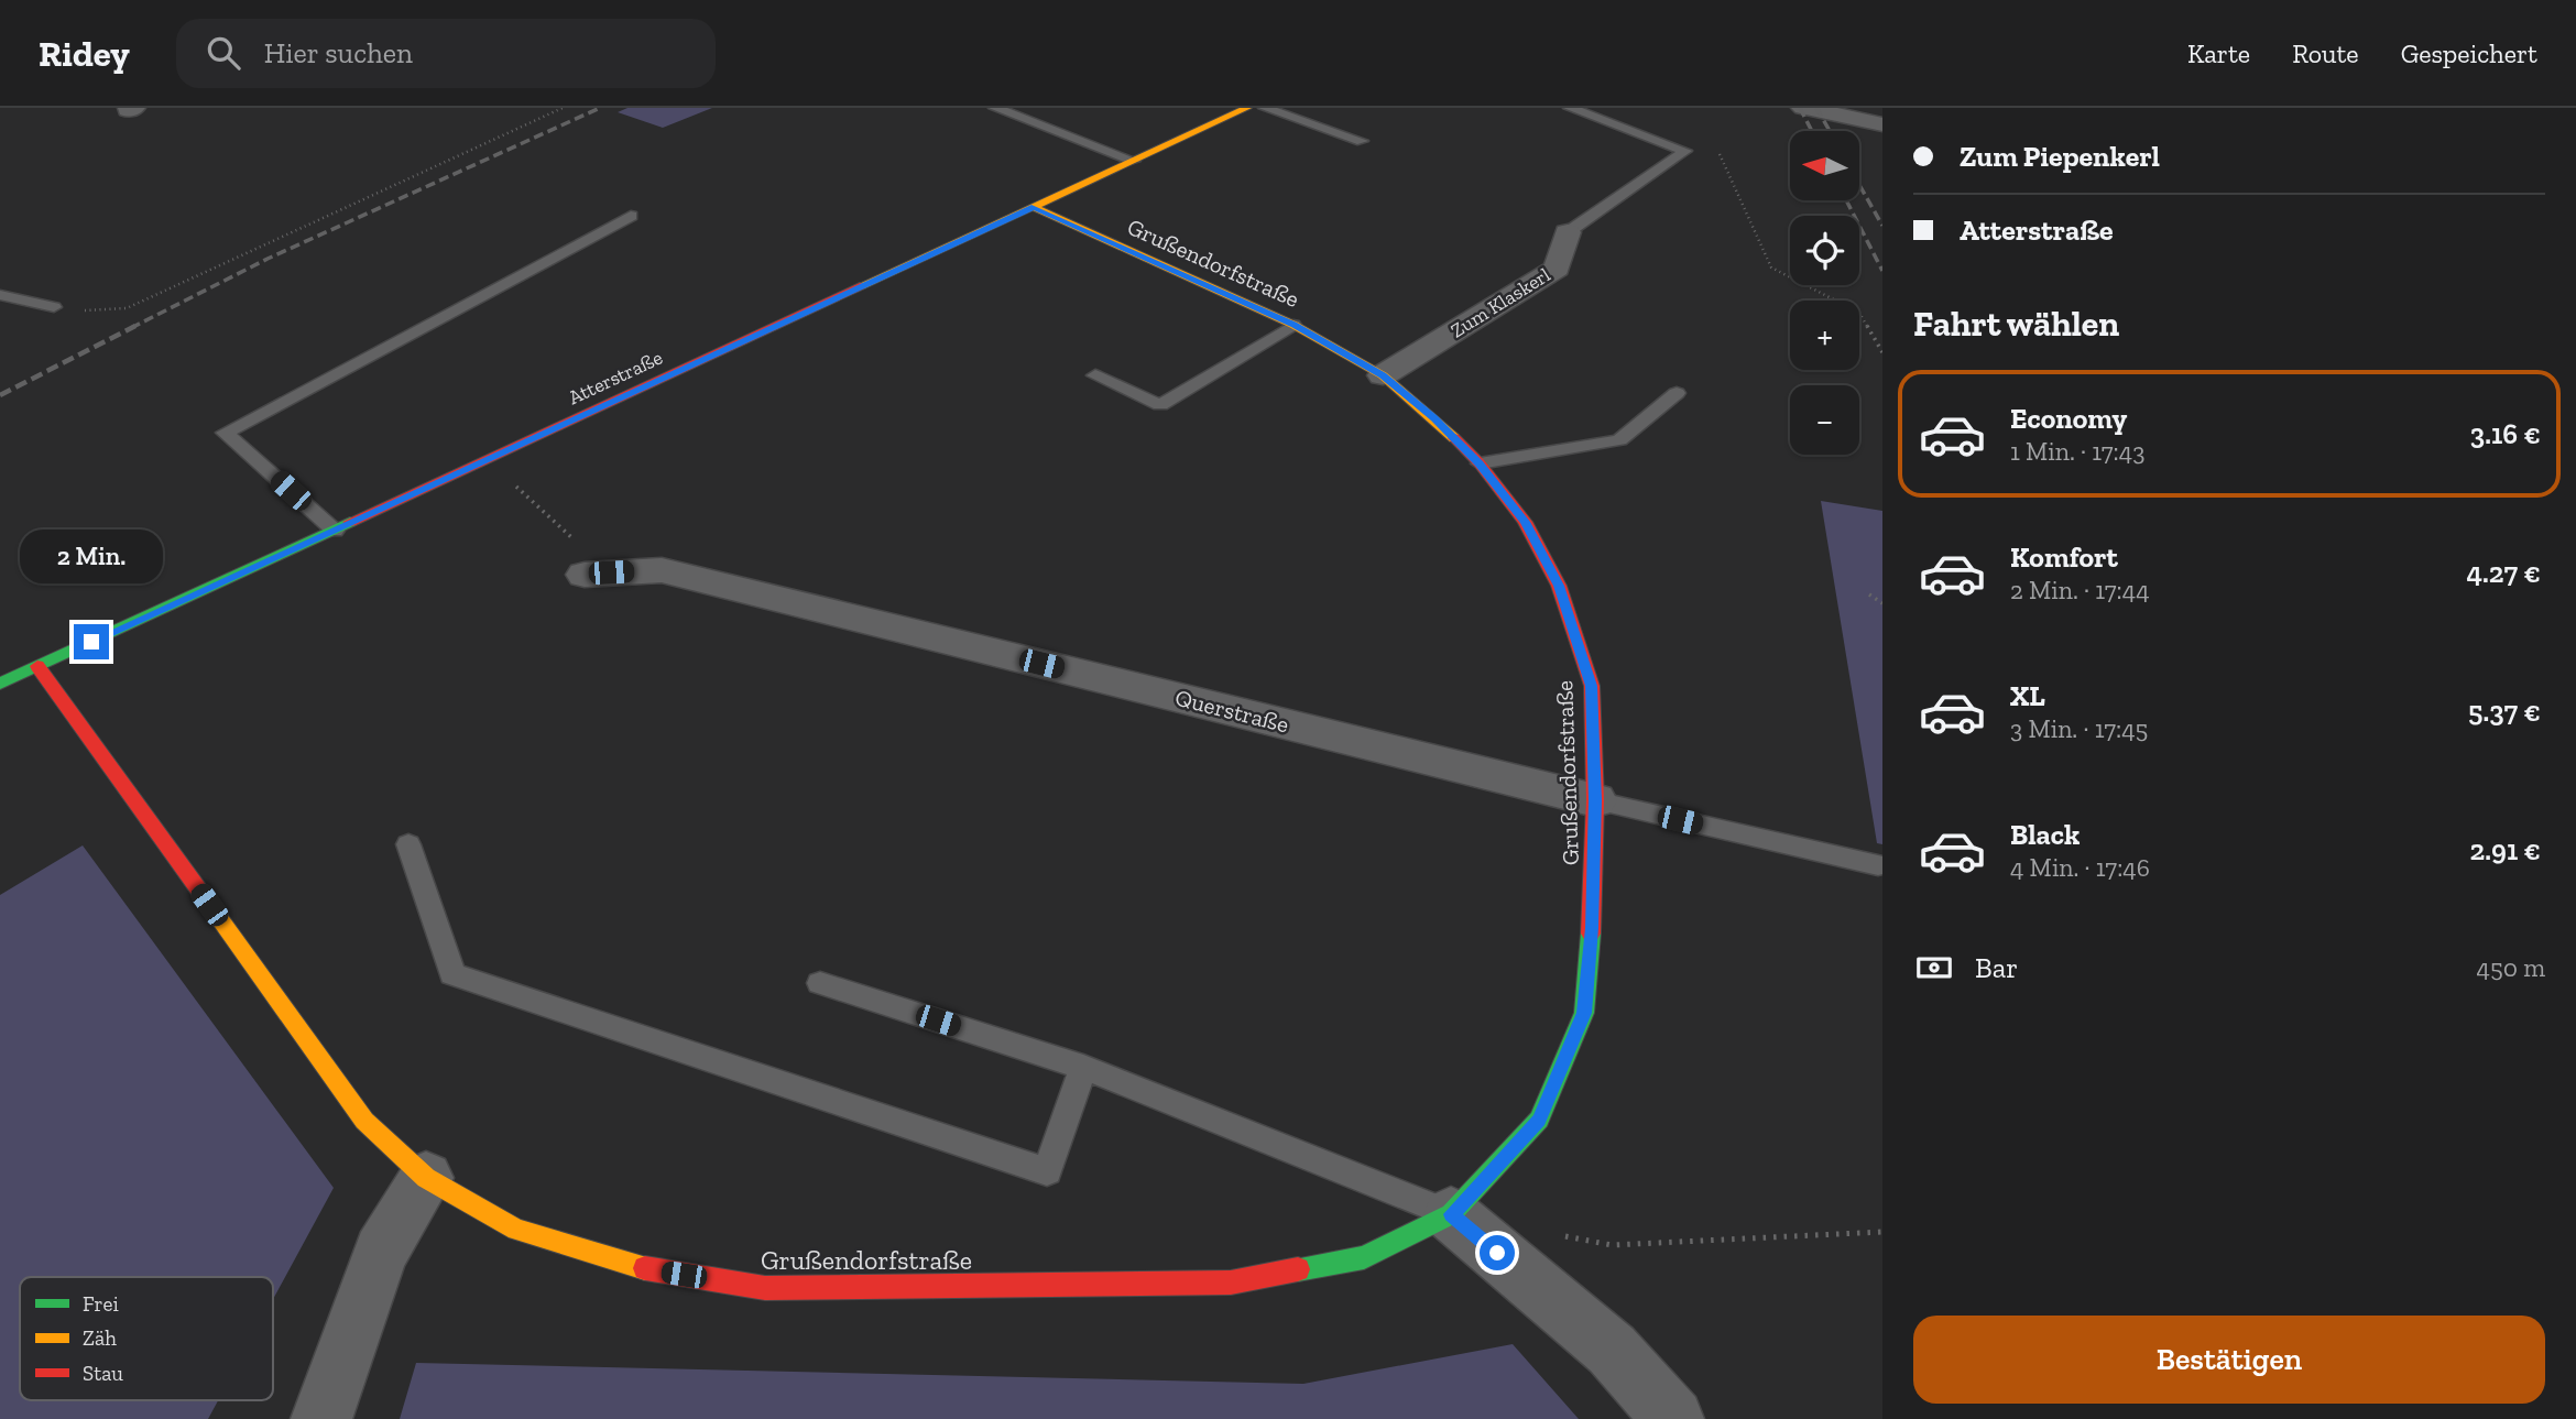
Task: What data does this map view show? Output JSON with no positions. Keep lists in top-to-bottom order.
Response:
{
  "streets": {
    "street": [
      "Grußendorfstraße",
      "Zum Klaskerl",
      "Atterstraße",
      "Querstraße"
    ]
  },
  "crossings": [
    ["Grußendorfstraße", "Zum Klaskerl"],
    ["Grußendorfstraße", "Atterstraße"],
    ["Grußendorfstraße", "Querstraße"]
  ],
  "legend": ["Frei", "Zäh", "Stau"],
  "north": "left",
  "page": {
    "header": "Ridey",
    "search": "Hier suchen",
    "nav": ["Karte", "Route", "Gespeichert"],
    "banner": ["Zum Piepenkerl", "Atterstraße"],
    "map_buttons": ["+", "−"],
    "heading": "Fahrt wählen",
    "list": [
      {
        "name": "Economy",
        "note": "1 Min. · 17:43",
        "value": "3.16 €"
      },
      {
        "name": "Komfort",
        "note": "2 Min. · 17:44",
        "value": "4.27 €"
      },
      {
        "name": "XL",
        "note": "3 Min. · 17:45",
        "value": "5.37 €"
      },
      {
        "name": "Black",
        "note": "4 Min. · 17:46",
        "value": "2.91 €"
      }
    ],
    "bubble": "2 Min.",
    "pay": ["Bar", "450 m"],
    "buttons": "Bestätigen"
  }
}
